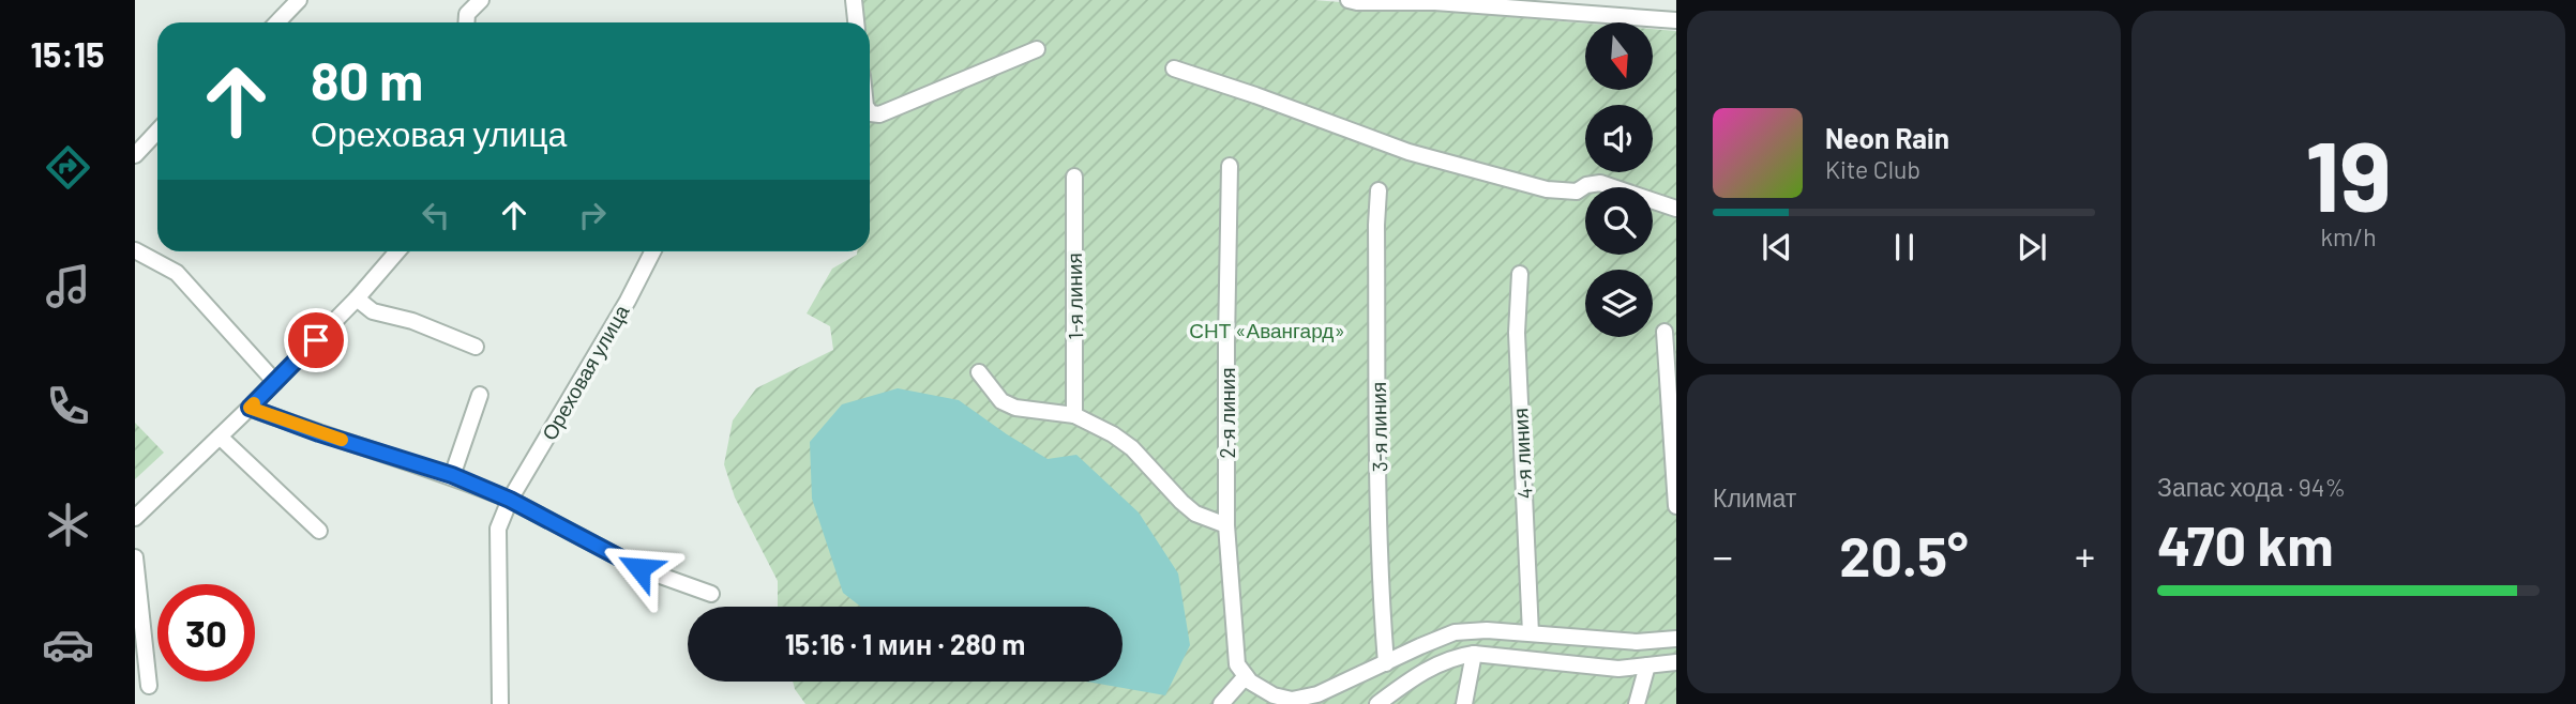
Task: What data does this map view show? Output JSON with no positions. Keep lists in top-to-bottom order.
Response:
{
  "streets": {
    "street": [
      "1-я линия",
      "Ореховая улица",
      "2-я линия",
      "3-я линия",
      "4-я линия"
    ]
  },
  "parks": ["СНТ «Авангард»"],
  "north": "bottom",
  "page": {
    "tabs": "15:15",
    "tile": [
      ["19", "km/h"],
      "Климат",
      ["Запас хода · 94%", "470 km"]
    ],
    "turn": ["80 m", "Ореховая улица"],
    "song": ["Neon Rain", "Kite Club"],
    "heat": ["−", "20.5°", "+"],
    "limit": "30",
    "trip": "15:16 · 1 мин · 280 m"
  }
}
